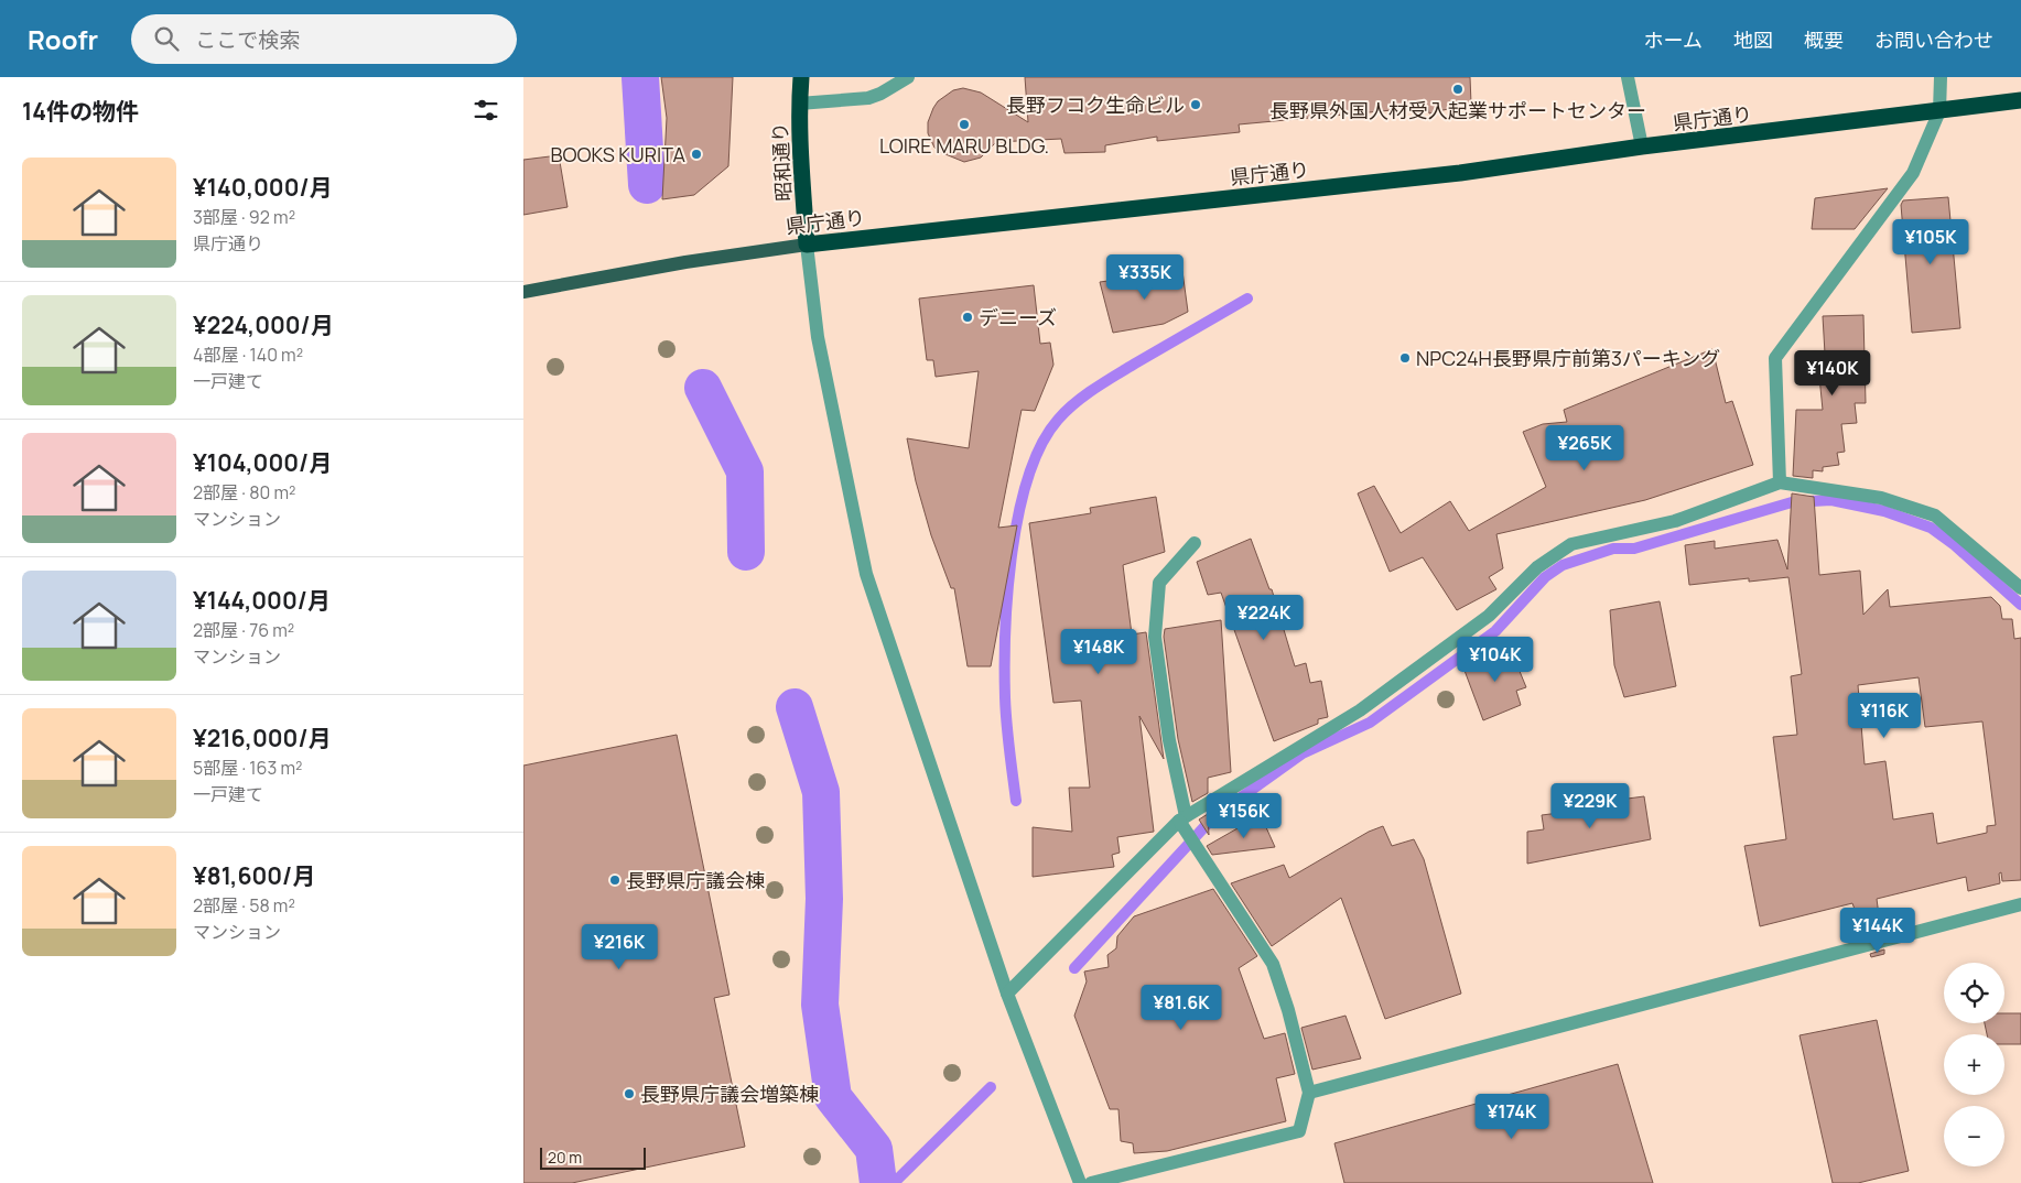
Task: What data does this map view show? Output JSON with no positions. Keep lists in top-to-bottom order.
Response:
{
  "streets": {
    "highway": ["県庁通り", "昭和通り"]
  },
  "crossings": [
    ["県庁通り", "昭和通り"]
  ],
  "places": [
    "長野県外国人材受入起業サポートセンター",
    "長野フコク生命ビル",
    "LOIRE MARU BLDG.",
    "BOOKS KURITA",
    "デニーズ",
    "NPC24H長野県庁前第3パーキング",
    "長野県庁議会棟",
    "長野県庁議会増築棟"
  ],
  "scale_bar": "20 m",
  "page": {
    "header": "Roofr",
    "search": "ここで検索",
    "nav": [
      "ホーム",
      "地図",
      "概要",
      "お問い合わせ"
    ],
    "heading": "14件の物件",
    "list": [
      {
        "name": "¥140,000/月",
        "note": "3部屋 · 92 m² · 県庁通り"
      },
      {
        "name": "¥224,000/月",
        "note": "4部屋 · 140 m² · 一戸建て"
      },
      {
        "name": "¥104,000/月",
        "note": "2部屋 · 80 m² · マンション"
      },
      {
        "name": "¥144,000/月",
        "note": "2部屋 · 76 m² · マンション"
      },
      {
        "name": "¥216,000/月",
        "note": "5部屋 · 163 m² · 一戸建て"
      },
      {
        "name": "¥81,600/月",
        "note": "2部屋 · 58 m² · マンション"
      }
    ],
    "price": [
      "¥105K",
      "¥335K",
      "¥140K",
      "¥265K",
      "¥224K",
      "¥148K",
      "¥104K",
      "¥116K",
      "¥229K",
      "¥156K",
      "¥144K",
      "¥216K",
      "¥81.6K",
      "¥174K"
    ],
    "map_buttons": ["+", "−"],
    "scale": "20 m"
  }
}
